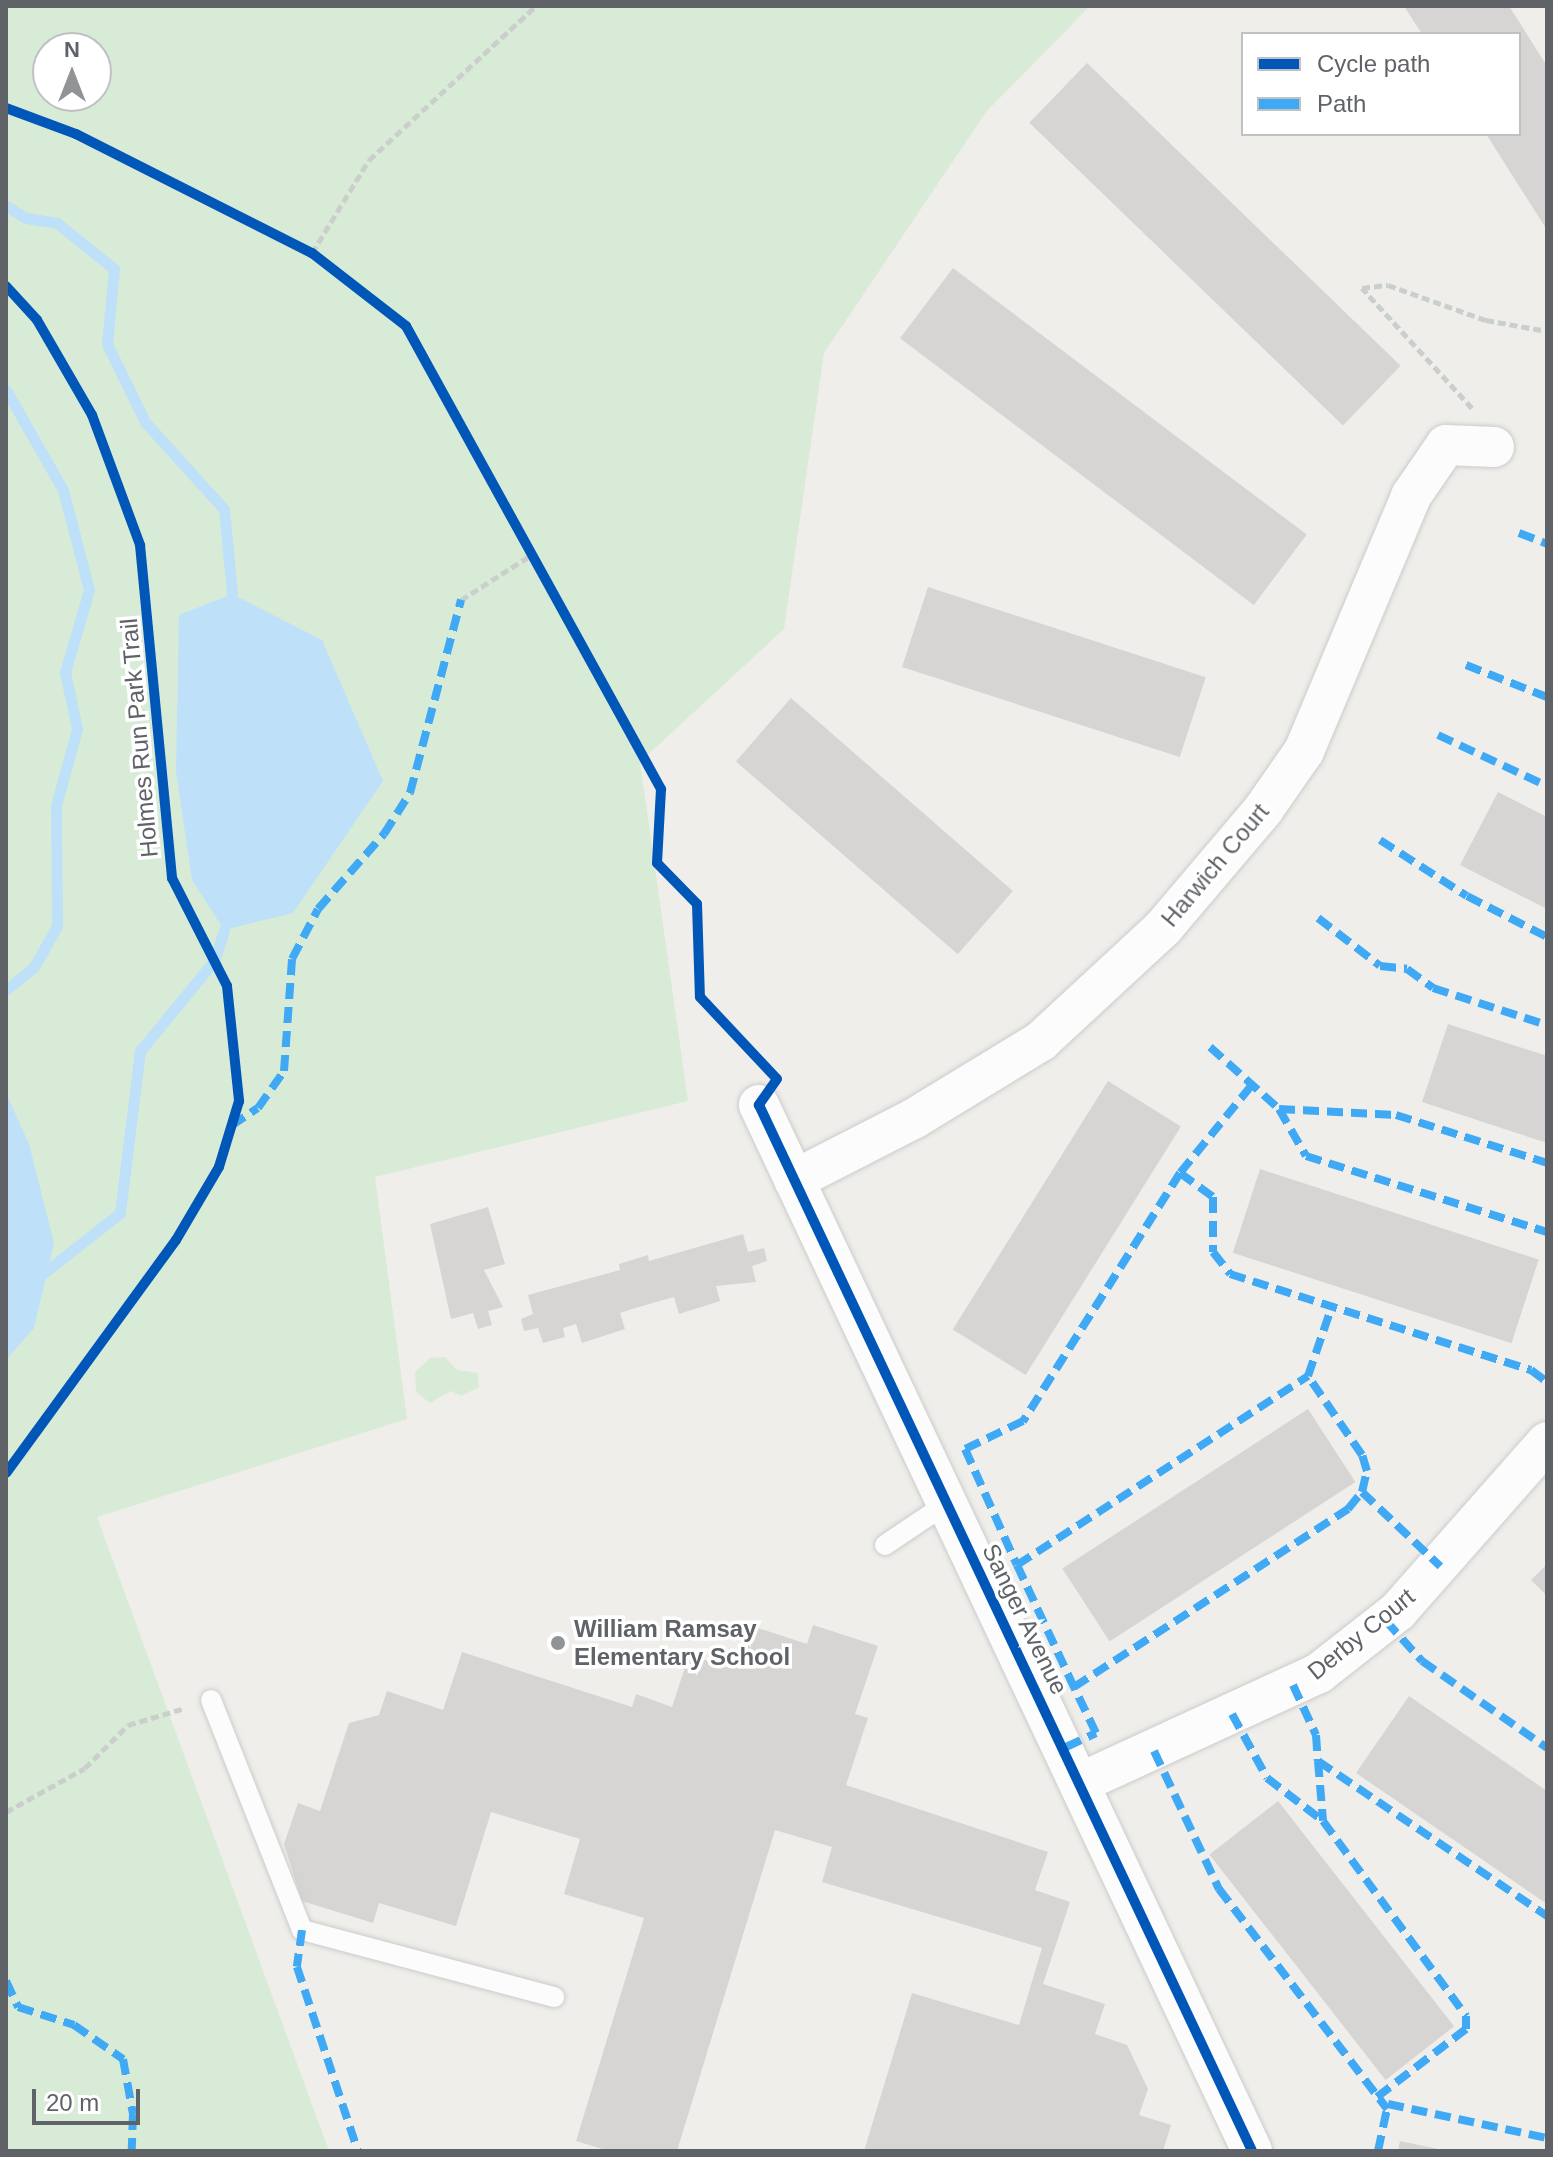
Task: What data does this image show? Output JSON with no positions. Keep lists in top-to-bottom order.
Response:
{
  "streets": {
    "street": ["Harwich Court", "Sanger Avenue", "Derby Court"],
    "cycle path": ["Holmes Run Park Trail"]
  },
  "crossings": [
    ["Harwich Court", "Sanger Avenue"],
    ["Sanger Avenue", "Derby Court"]
  ],
  "places": ["William Ramsay Elementary School"],
  "legend": ["Cycle path", "Path"],
  "scale_bar": "20 m",
  "north": "top"
}
